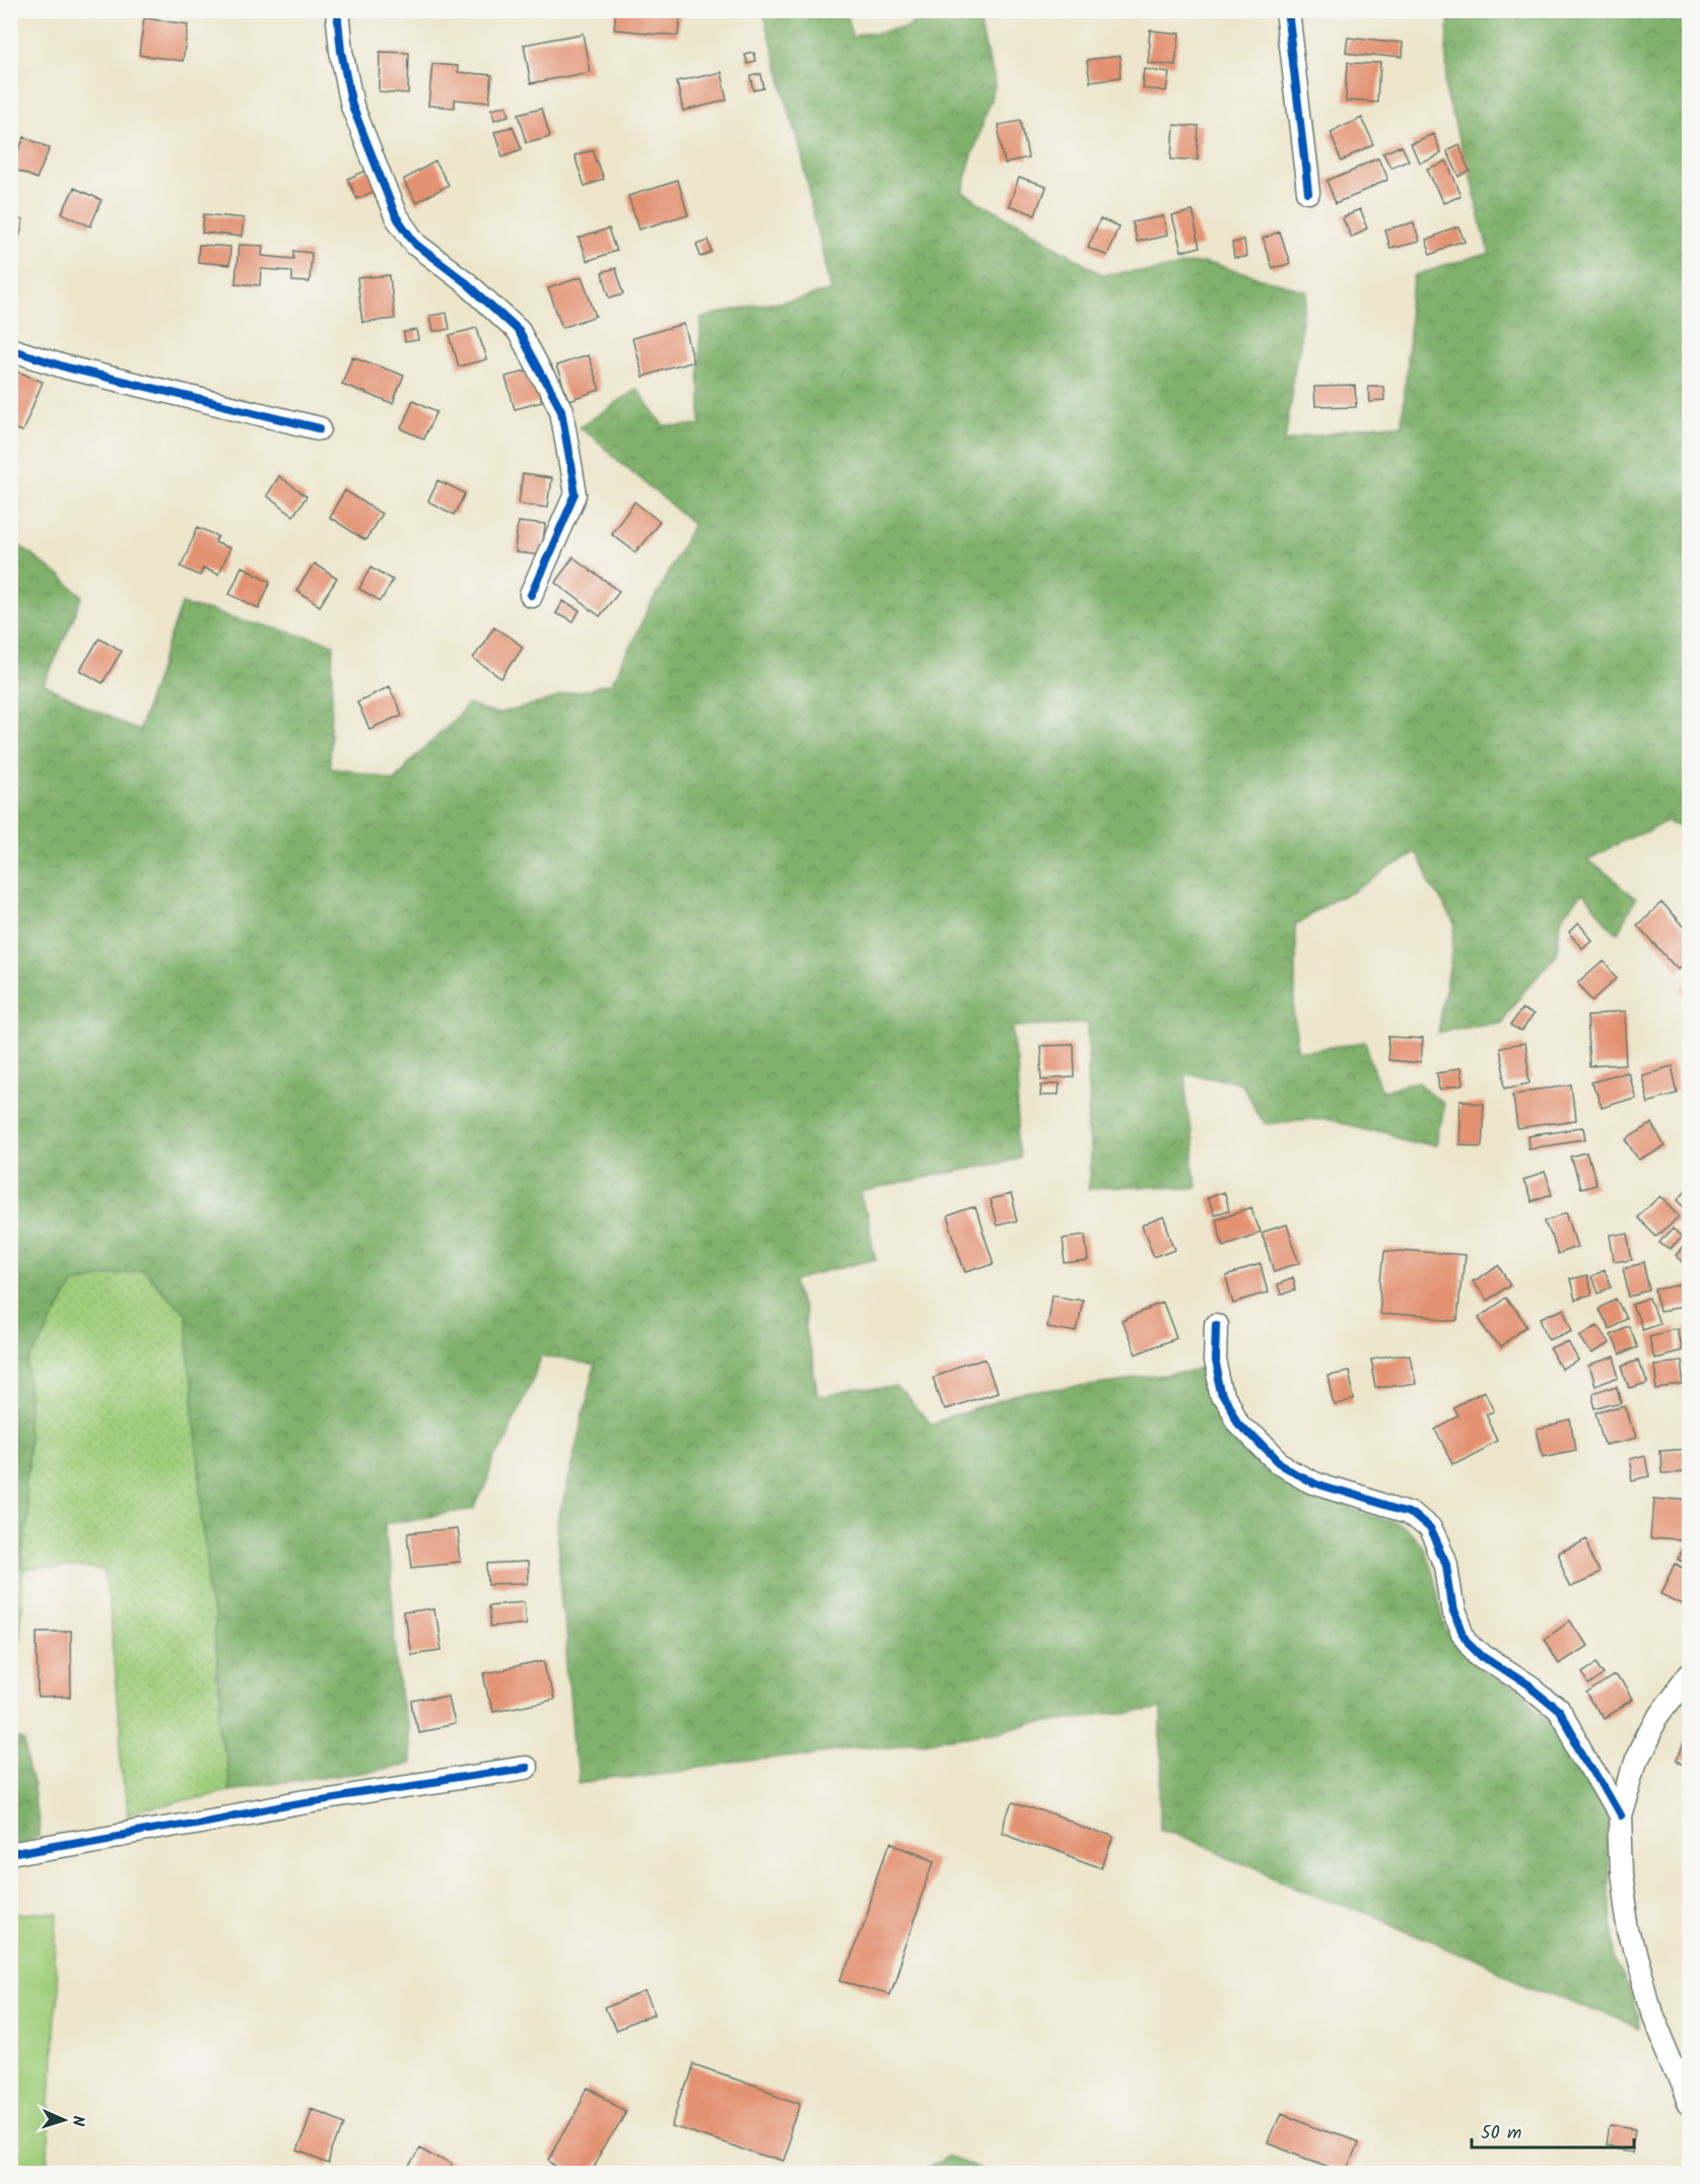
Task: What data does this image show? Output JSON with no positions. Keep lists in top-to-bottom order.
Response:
{
  "scale_bar": "50 m",
  "north": "right"
}
